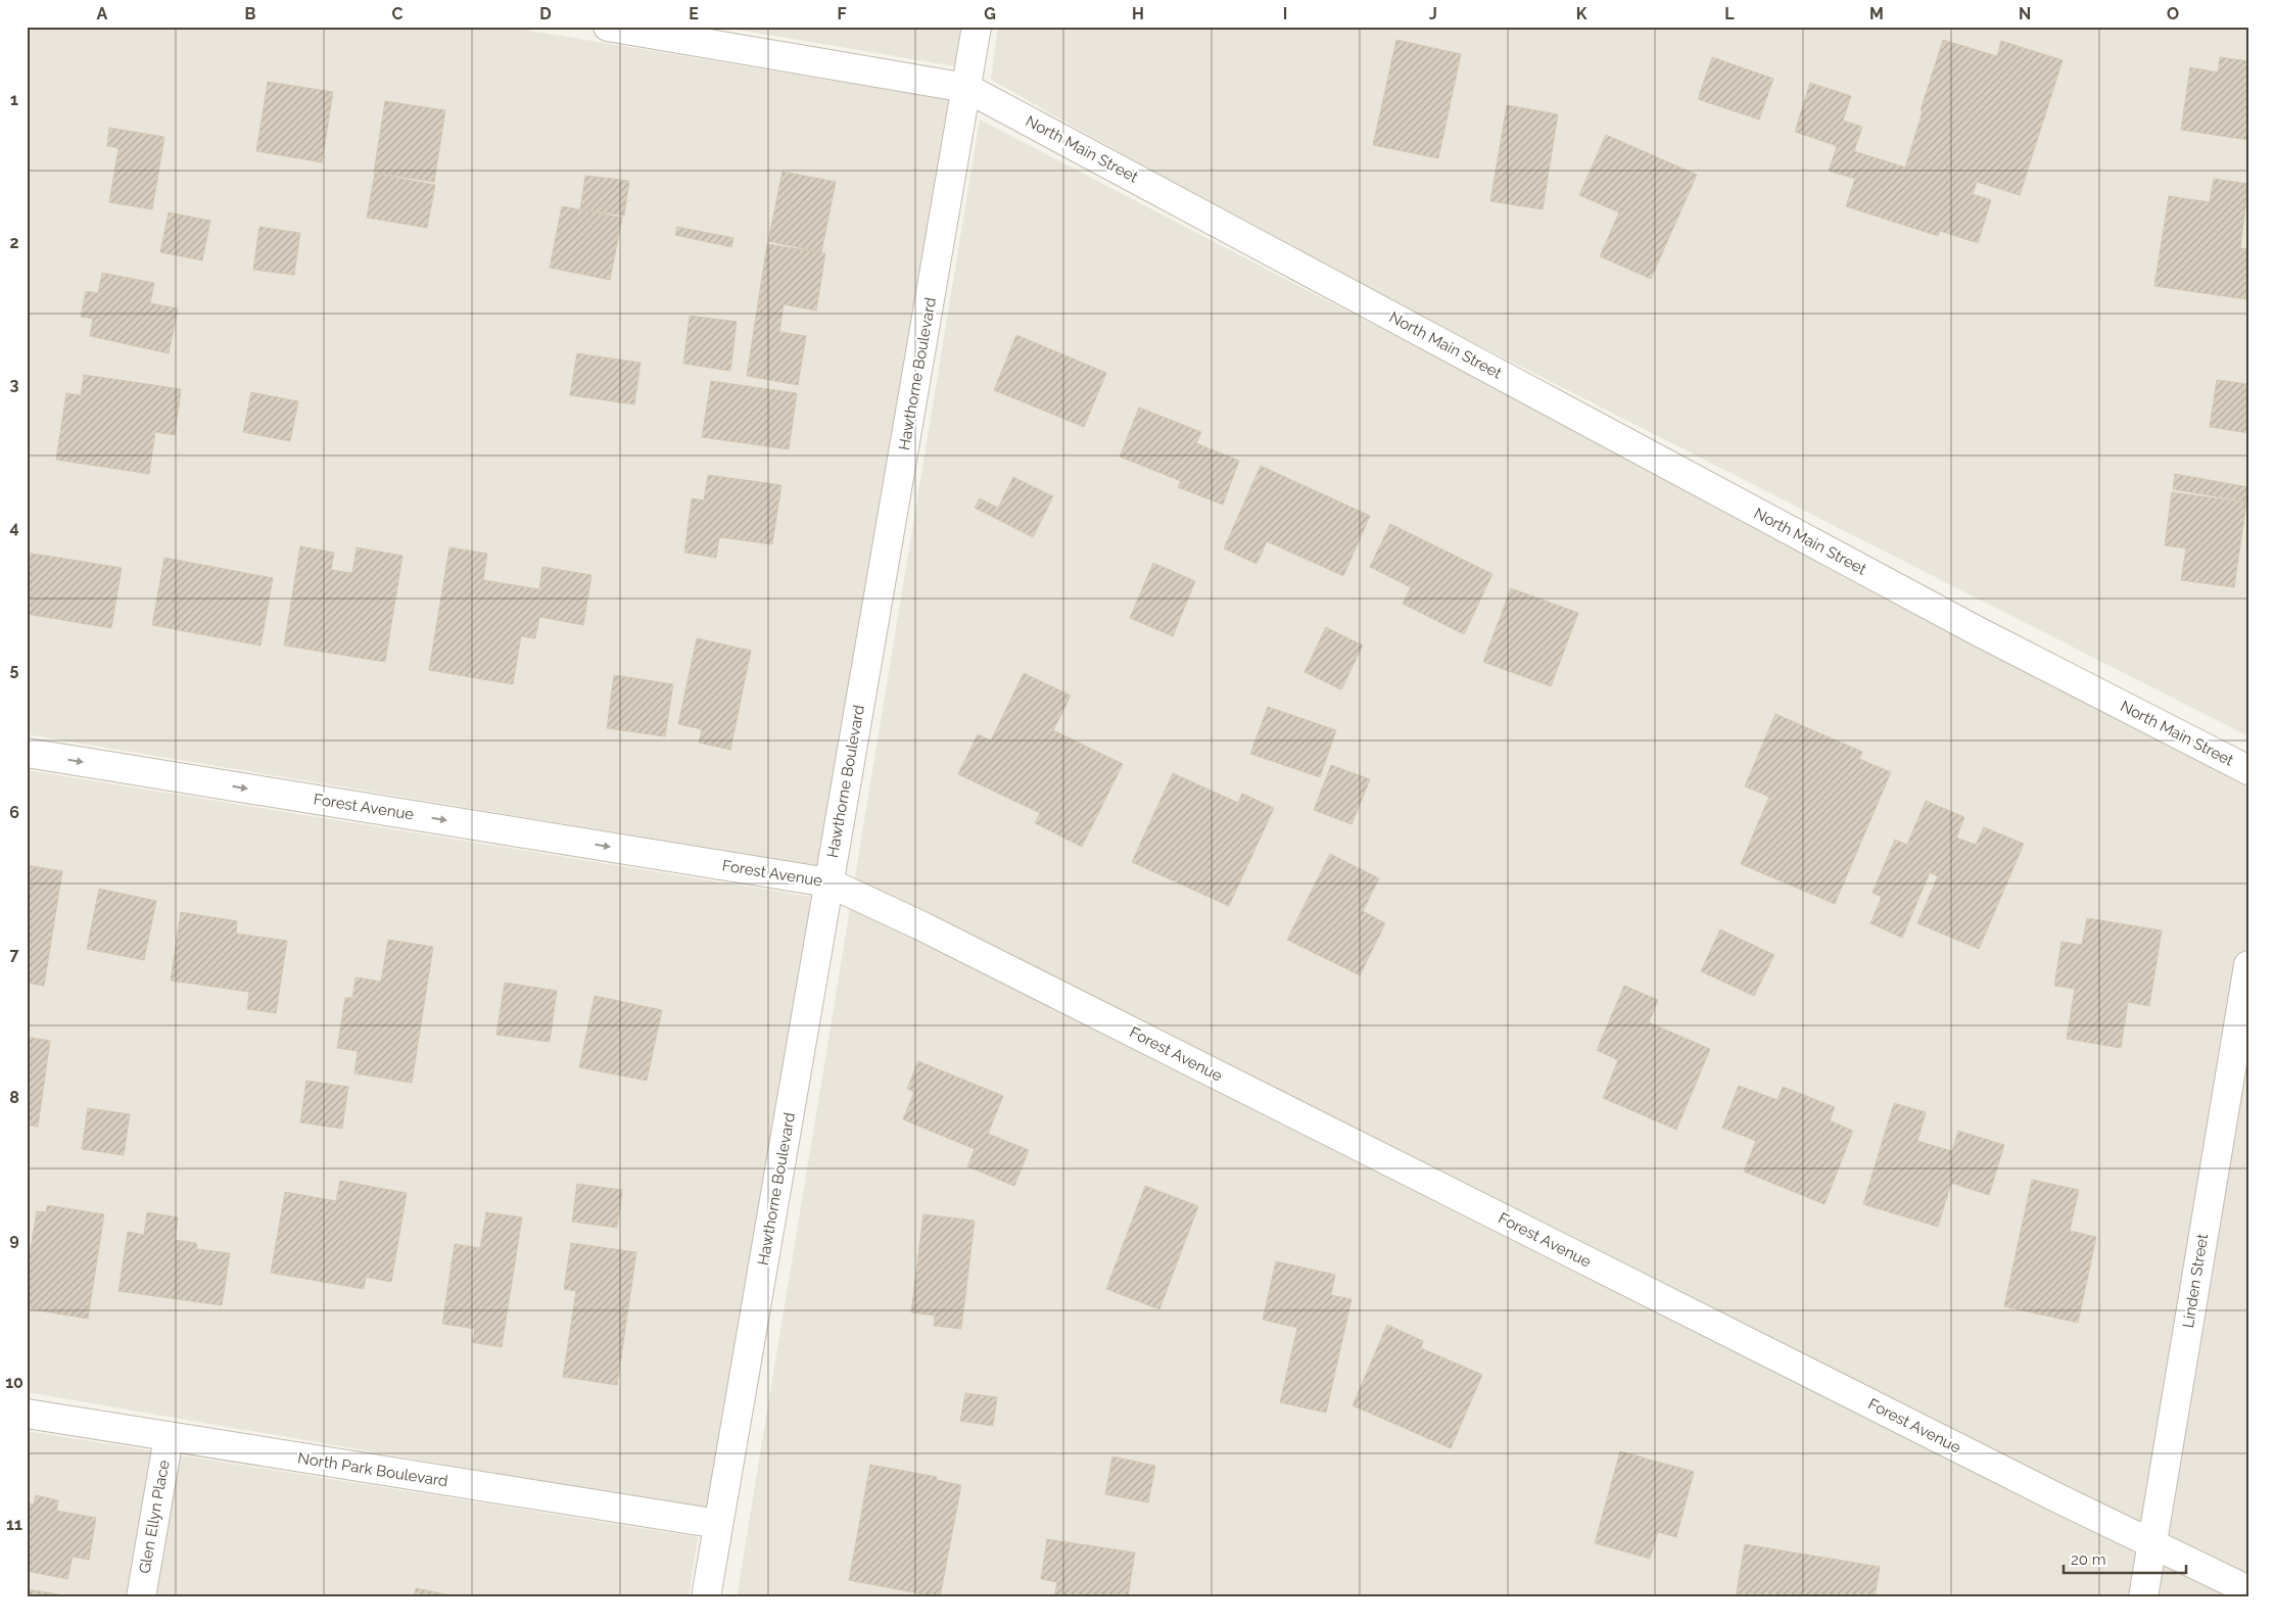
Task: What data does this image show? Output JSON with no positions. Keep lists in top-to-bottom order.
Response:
{
  "streets": {
    "street": [
      "North Main Street",
      "Hawthorne Boulevard",
      "Forest Avenue",
      "Linden Street",
      "North Park Boulevard",
      "Glen Ellyn Place"
    ]
  },
  "crossings": [
    ["North Main Street", "Hawthorne Boulevard"],
    ["Hawthorne Boulevard", "Forest Avenue"],
    ["Hawthorne Boulevard", "North Park Boulevard"],
    ["Forest Avenue", "Linden Street"],
    ["North Park Boulevard", "Glen Ellyn Place"]
  ],
  "scale_bar": "20 m",
  "grid": {
    "columns": [
      "A",
      "B",
      "C",
      "D",
      "E",
      "F",
      "G",
      "H",
      "I",
      "J",
      "K",
      "L",
      "M",
      "N",
      "O"
    ],
    "rows": [
      "1",
      "2",
      "3",
      "4",
      "5",
      "6",
      "7",
      "8",
      "9",
      "10",
      "11"
    ]
  }
}
